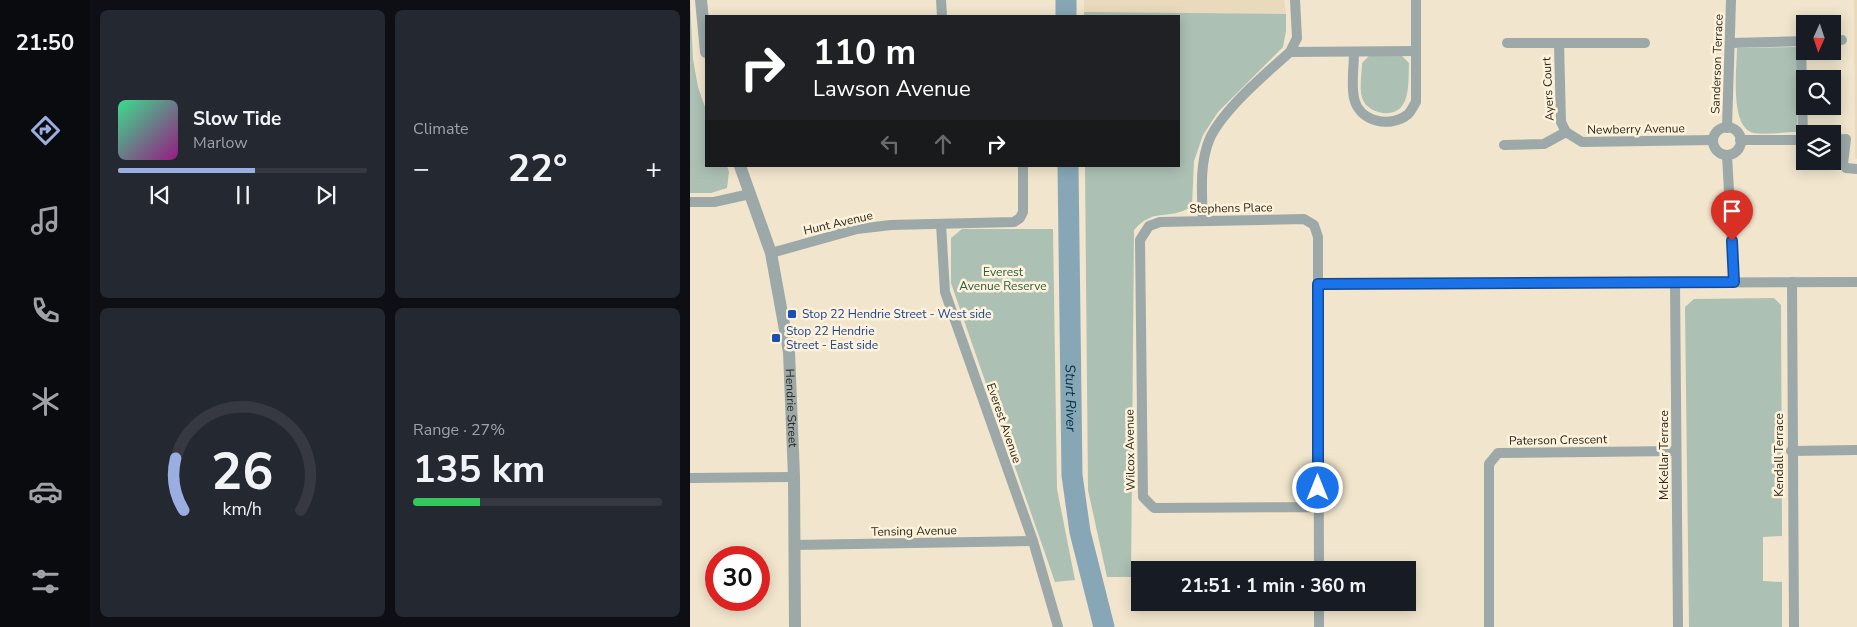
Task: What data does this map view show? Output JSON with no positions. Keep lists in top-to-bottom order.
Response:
{
  "streets": {
    "street": [
      "Sanderson Terrace",
      "Ayers Court",
      "Newberry Avenue",
      "Stephens Place",
      "Hunt Avenue",
      "Hendrie Street",
      "Everest Avenue",
      "Paterson Crescent",
      "Wilcox Avenue",
      "McKellar Terrace",
      "Kendall Terrace",
      "Tensing Avenue"
    ]
  },
  "crossings": [
    ["Sanderson Terrace", "Newberry Avenue"],
    ["Ayers Court", "Newberry Avenue"],
    ["Stephens Place", "Wilcox Avenue"],
    ["Hunt Avenue", "Hendrie Street"],
    ["Hunt Avenue", "Everest Avenue"],
    ["Hendrie Street", "Tensing Avenue"],
    ["Everest Avenue", "Tensing Avenue"],
    ["Paterson Crescent", "McKellar Terrace"]
  ],
  "water": ["Sturt River"],
  "parks": ["Everest Avenue Reserve"],
  "places": {
    "transit": ["Stop 22 Hendrie Street - West side", "Stop 22 Hendrie Street - East side"]
  },
  "north": "bottom",
  "page": {
    "tabs": "21:50",
    "tile": [
      "Climate",
      ["Range · 27%", "135 km"]
    ],
    "turn": ["110 m", "Lawson Avenue"],
    "song": ["Slow Tide", "Marlow"],
    "heat": ["−", "22°", "+"],
    "limit": "30",
    "trip": "21:51 · 1 min · 360 m",
    "gauge": ["26", "km/h"]
  }
}
